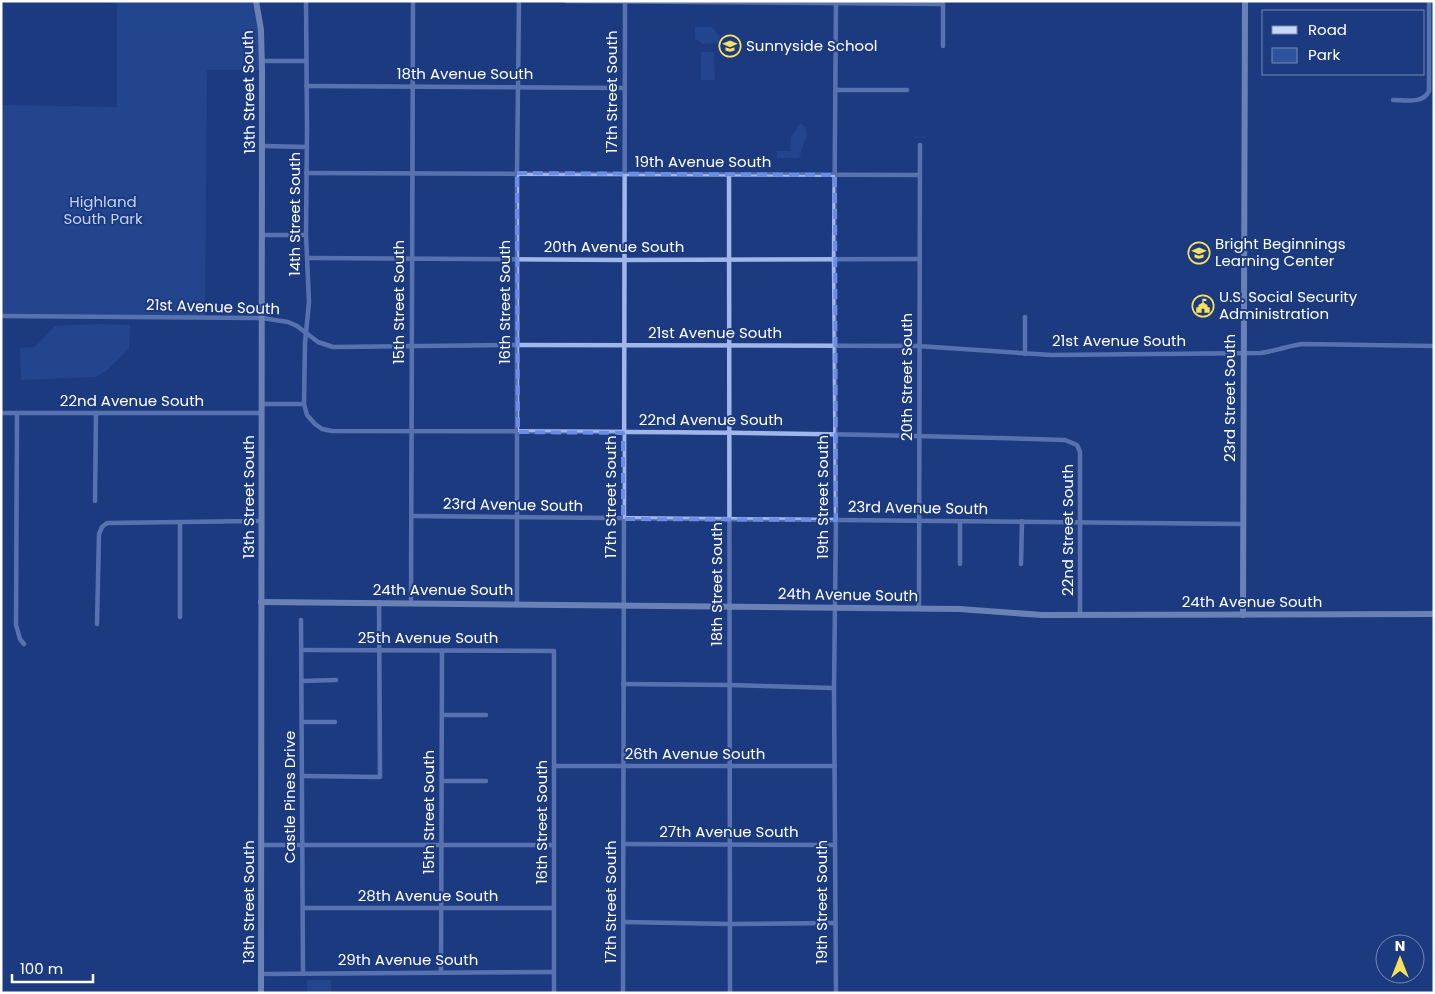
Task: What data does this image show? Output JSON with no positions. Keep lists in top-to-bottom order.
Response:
{
  "streets": {
    "street": [
      "18th Avenue South",
      "13th Street South",
      "17th Street South",
      "19th Avenue South",
      "14th Street South",
      "20th Avenue South",
      "15th Street South",
      "16th Street South",
      "21st Avenue South",
      "20th Street South",
      "23rd Street South",
      "22nd Avenue South",
      "19th Street South",
      "23rd Avenue South",
      "22nd Street South",
      "18th Street South",
      "24th Avenue South",
      "25th Avenue South",
      "26th Avenue South",
      "Castle Pines Drive",
      "27th Avenue South",
      "28th Avenue South",
      "29th Avenue South"
    ]
  },
  "crossings": [
    ["18th Avenue South", "17th Street South"],
    ["18th Avenue South", "14th Street South"],
    ["18th Avenue South", "15th Street South"],
    ["18th Avenue South", "16th Street South"],
    ["13th Street South", "21st Avenue South"],
    ["13th Street South", "22nd Avenue South"],
    ["13th Street South", "24th Avenue South"],
    ["13th Street South", "29th Avenue South"],
    ["17th Street South", "19th Avenue South"],
    ["17th Street South", "20th Avenue South"],
    ["17th Street South", "21st Avenue South"],
    ["17th Street South", "22nd Avenue South"],
    ["17th Street South", "23rd Avenue South"],
    ["17th Street South", "24th Avenue South"],
    ["17th Street South", "26th Avenue South"],
    ["17th Street South", "27th Avenue South"],
    ["19th Avenue South", "14th Street South"],
    ["19th Avenue South", "15th Street South"],
    ["19th Avenue South", "16th Street South"],
    ["19th Avenue South", "20th Street South"],
    ["19th Avenue South", "19th Street South"],
    ["19th Avenue South", "18th Street South"],
    ["14th Street South", "20th Avenue South"],
    ["14th Street South", "21st Avenue South"],
    ["14th Street South", "22nd Avenue South"],
    ["20th Avenue South", "15th Street South"],
    ["20th Avenue South", "16th Street South"],
    ["20th Avenue South", "20th Street South"],
    ["20th Avenue South", "19th Street South"],
    ["20th Avenue South", "18th Street South"],
    ["15th Street South", "21st Avenue South"],
    ["15th Street South", "22nd Avenue South"],
    ["15th Street South", "23rd Avenue South"],
    ["15th Street South", "24th Avenue South"],
    ["15th Street South", "25th Avenue South"],
    ["15th Street South", "28th Avenue South"],
    ["15th Street South", "29th Avenue South"],
    ["16th Street South", "21st Avenue South"],
    ["16th Street South", "22nd Avenue South"],
    ["16th Street South", "23rd Avenue South"],
    ["16th Street South", "24th Avenue South"],
    ["16th Street South", "25th Avenue South"],
    ["16th Street South", "26th Avenue South"],
    ["16th Street South", "28th Avenue South"],
    ["16th Street South", "29th Avenue South"],
    ["21st Avenue South", "20th Street South"],
    ["21st Avenue South", "23rd Street South"],
    ["21st Avenue South", "19th Street South"],
    ["21st Avenue South", "18th Street South"],
    ["20th Street South", "22nd Avenue South"],
    ["20th Street South", "23rd Avenue South"],
    ["20th Street South", "24th Avenue South"],
    ["23rd Street South", "23rd Avenue South"],
    ["23rd Street South", "24th Avenue South"],
    ["22nd Avenue South", "19th Street South"],
    ["22nd Avenue South", "22nd Street South"],
    ["22nd Avenue South", "18th Street South"],
    ["19th Street South", "23rd Avenue South"],
    ["19th Street South", "24th Avenue South"],
    ["19th Street South", "26th Avenue South"],
    ["19th Street South", "27th Avenue South"],
    ["23rd Avenue South", "22nd Street South"],
    ["23rd Avenue South", "18th Street South"],
    ["22nd Street South", "24th Avenue South"],
    ["18th Street South", "24th Avenue South"],
    ["18th Street South", "26th Avenue South"],
    ["18th Street South", "27th Avenue South"],
    ["25th Avenue South", "Castle Pines Drive"],
    ["Castle Pines Drive", "28th Avenue South"],
    ["Castle Pines Drive", "29th Avenue South"]
  ],
  "parks": ["Highland South Park"],
  "places": {
    "school or university": ["Sunnyside School", "Bright Beginnings Learning Center"],
    "public building": ["U.S. Social Security Administration"]
  },
  "legend": ["Road", "Park"],
  "scale_bar": "100 m",
  "north": "top"
}
